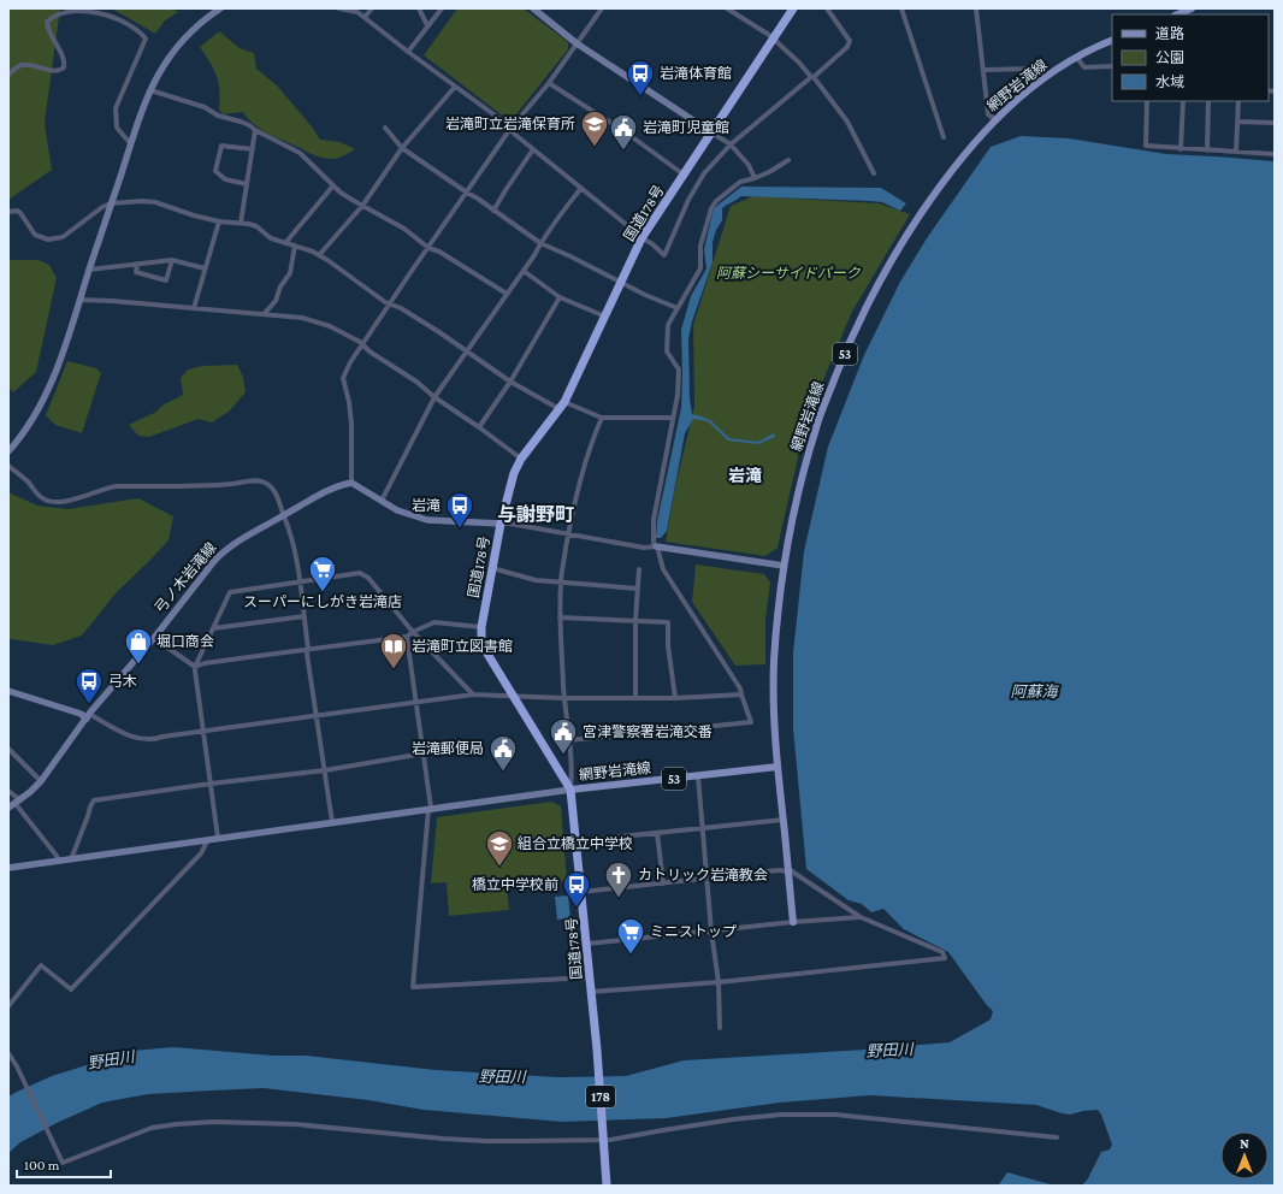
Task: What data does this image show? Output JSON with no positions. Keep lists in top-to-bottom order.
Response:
{
  "streets": {
    "highway": ["国道178号", "178"],
    "main road": ["網野岩滝線", "53"],
    "street": ["弓ノ木岩滝線"]
  },
  "crossings": [
    ["網野岩滝線", "国道178号"]
  ],
  "districts": ["岩滝", "与謝野町"],
  "water": ["阿蘇海", "野田川"],
  "parks": ["阿蘇シーサイドパーク"],
  "places": {
    "bus stop": [
      "岩滝体育館",
      "岩滝",
      "弓木",
      "橋立中学校前"
    ],
    "school or university": ["岩滝町立岩滝保育所", "組合立橋立中学校"],
    "public building": ["岩滝町児童館", "宮津警察署岩滝交番", "岩滝郵便局"],
    "supermarket": ["スーパーにしがき岩滝店", "ミニストップ"],
    "shop": ["堀口商会"],
    "library": ["岩滝町立図書館"],
    "church": ["カトリック岩滝教会"]
  },
  "legend": ["道路", "公園", "水域"],
  "scale_bar": "100 m",
  "north": "top"
}
